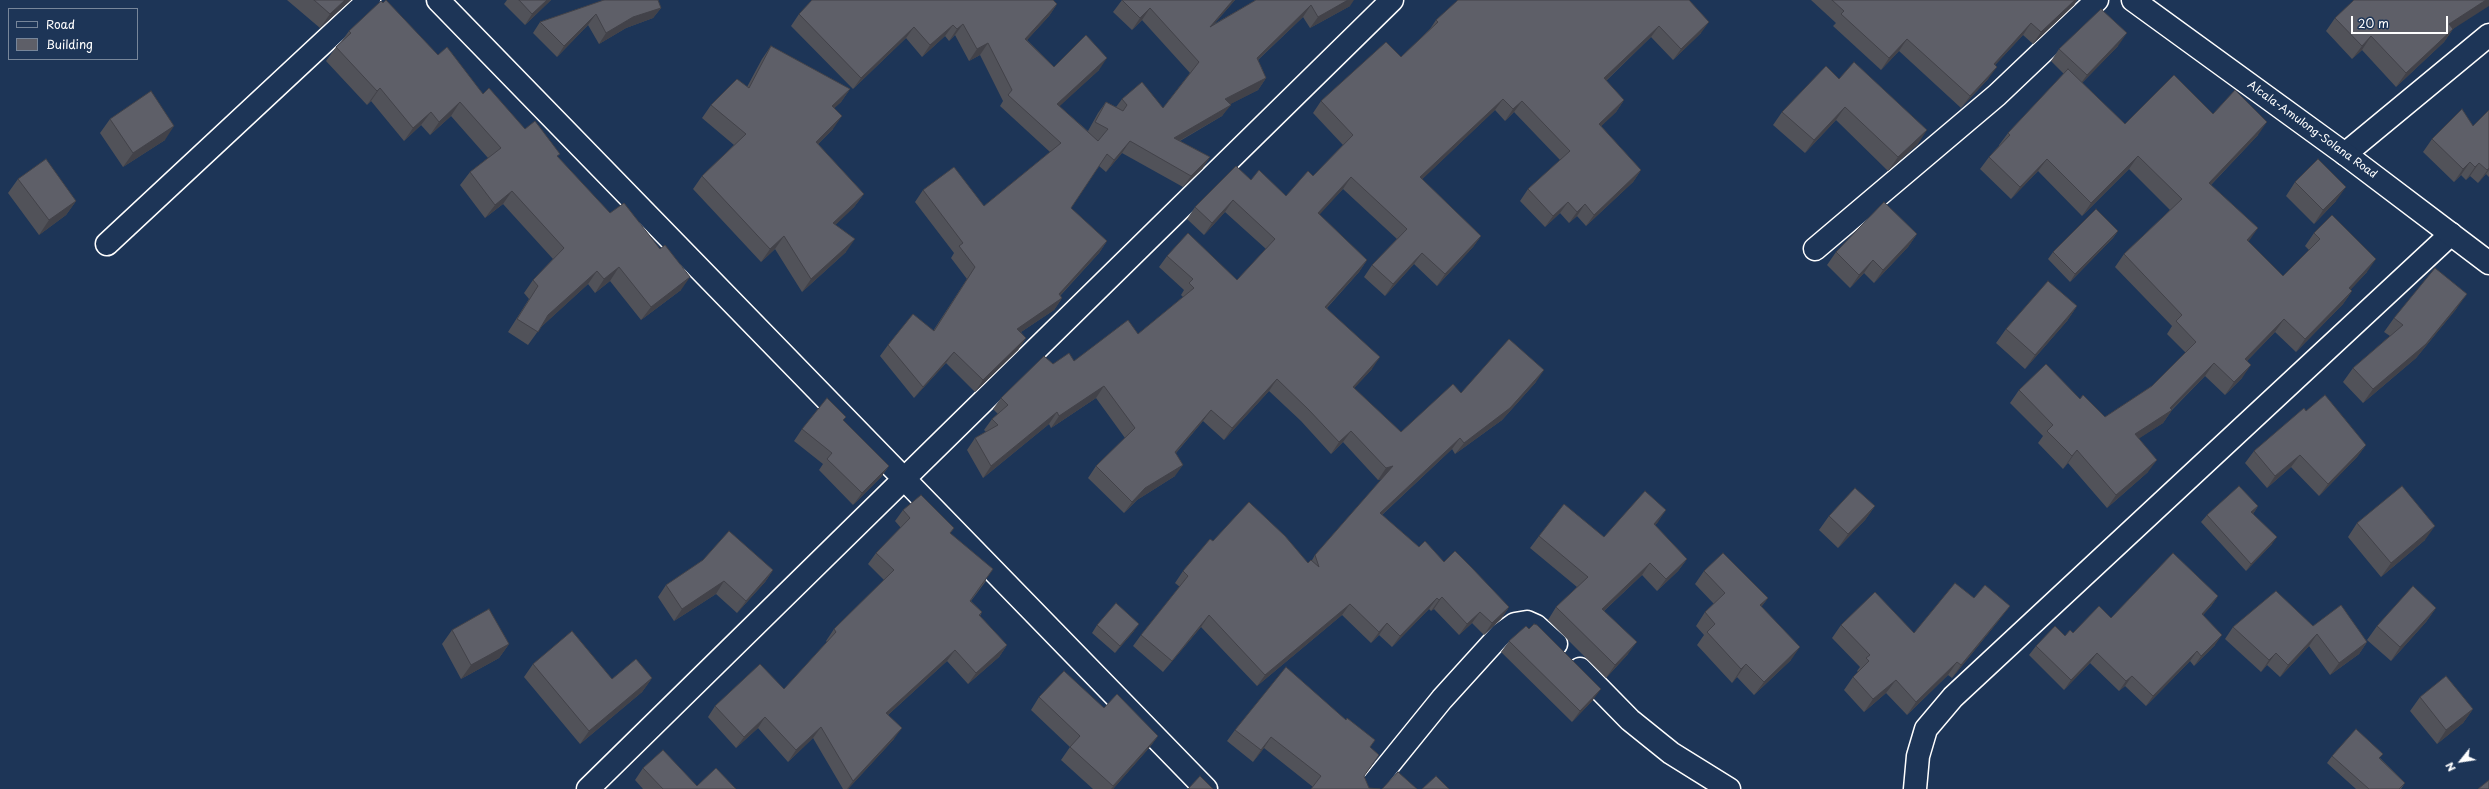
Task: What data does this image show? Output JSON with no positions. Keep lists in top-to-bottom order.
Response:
{
  "streets": {
    "street": ["Alcala-Amulong-Solana Road"]
  },
  "legend": ["Road", "Building"],
  "scale_bar": "20 m",
  "north": "bottom left"
}
